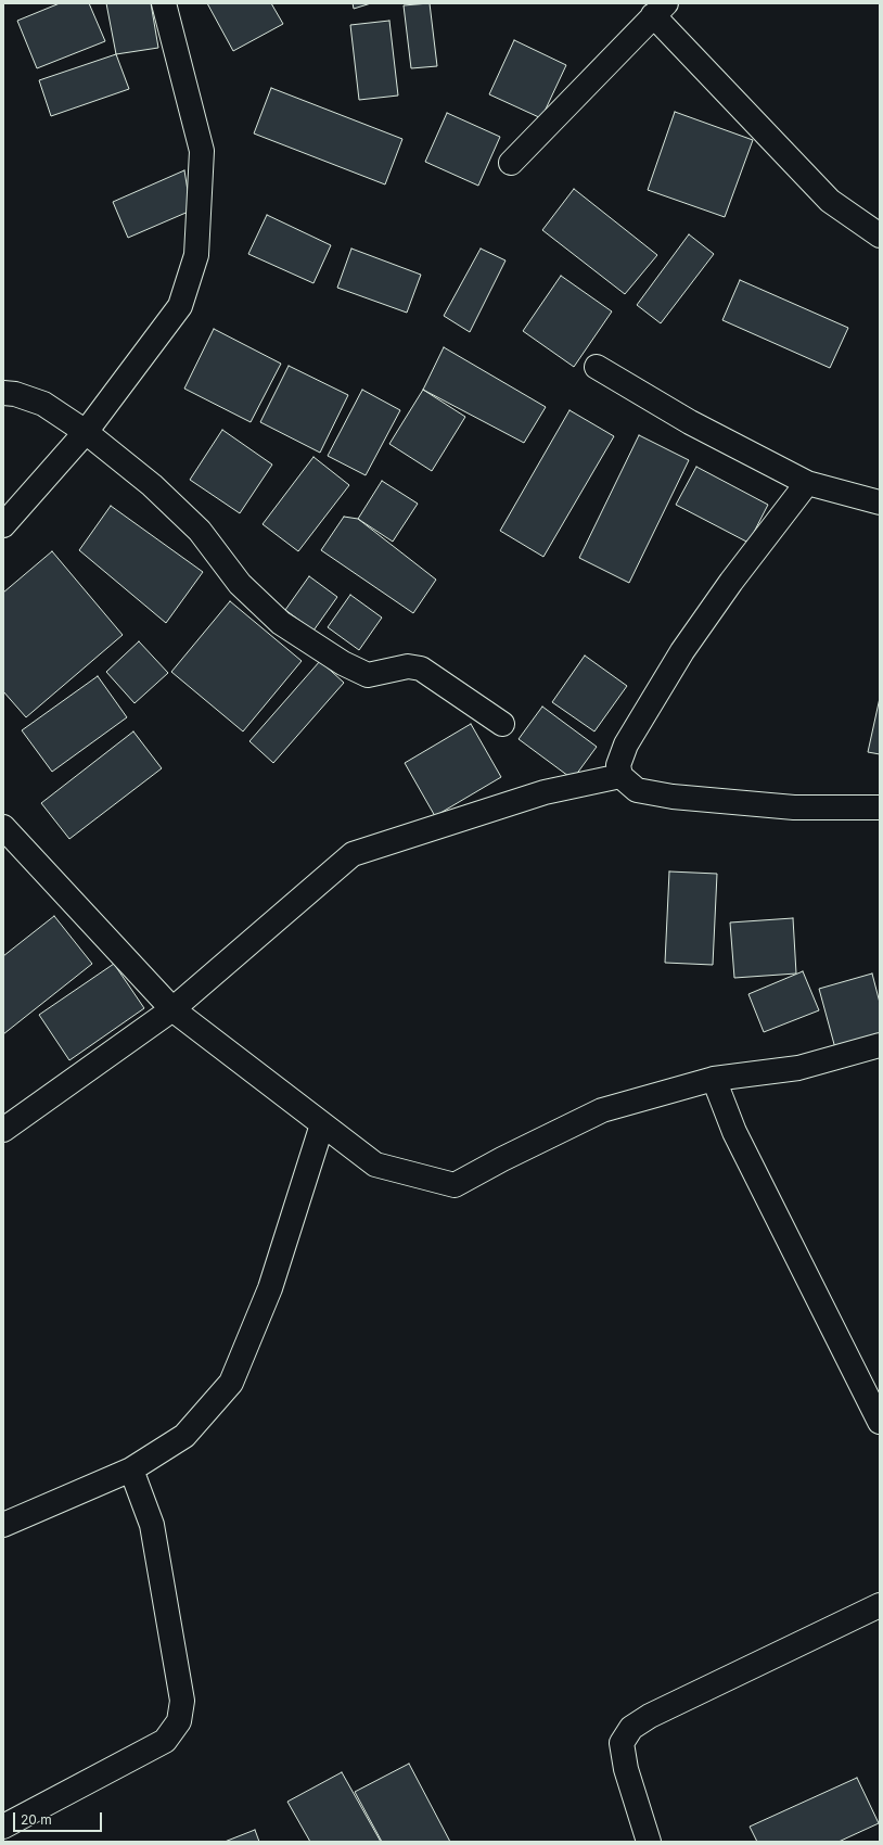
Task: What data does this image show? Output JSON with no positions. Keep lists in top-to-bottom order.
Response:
{
  "scale_bar": "20 m"
}
